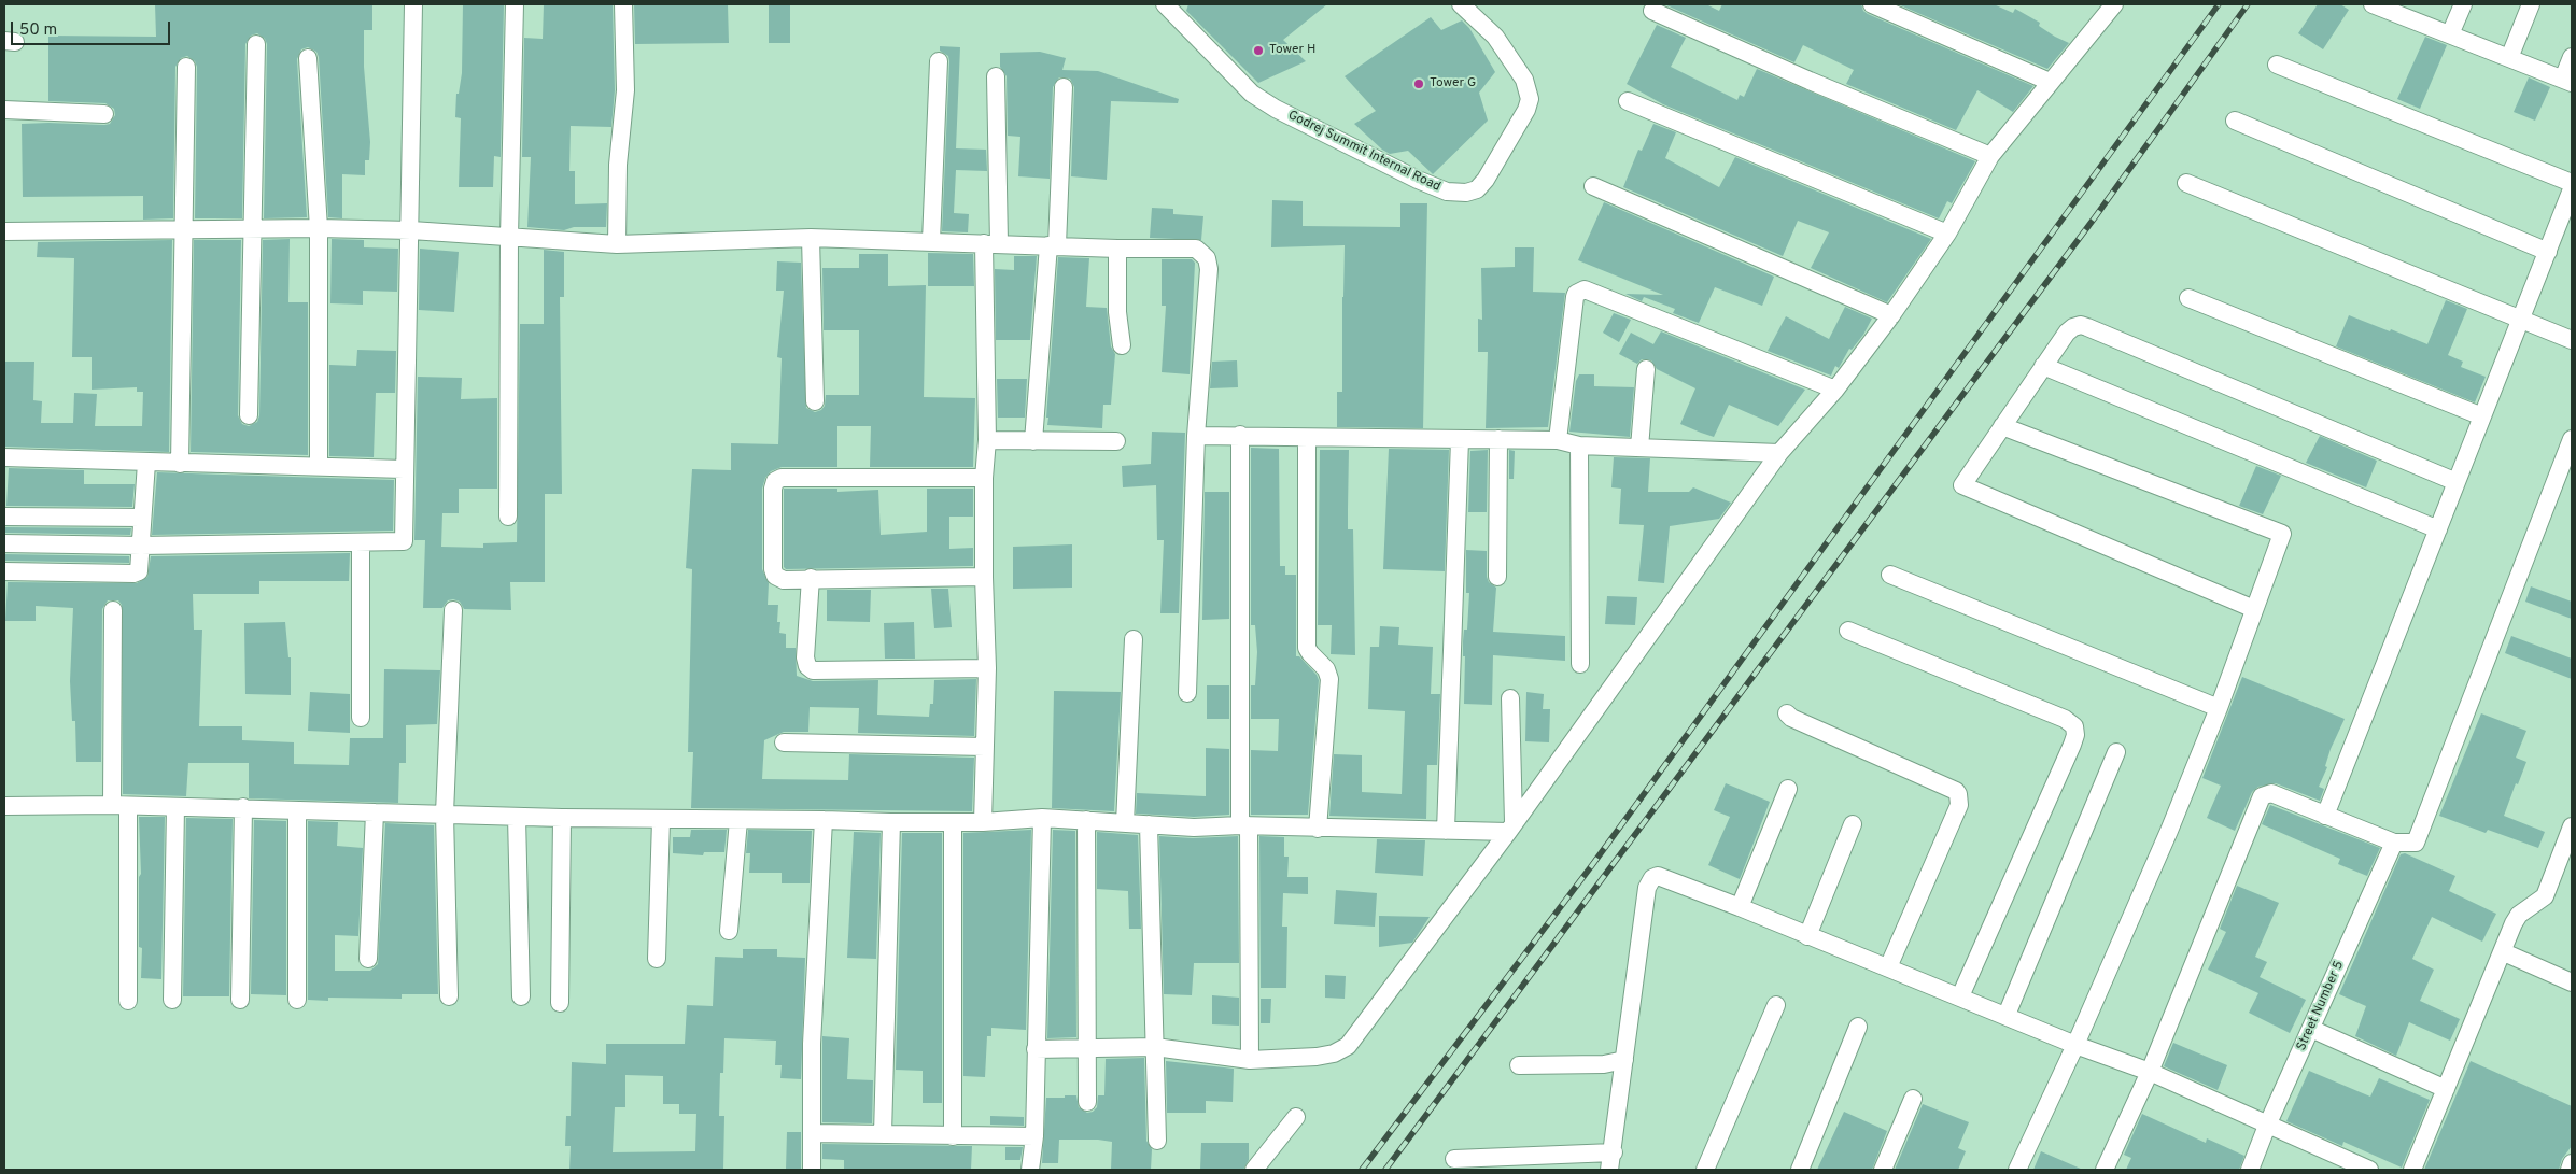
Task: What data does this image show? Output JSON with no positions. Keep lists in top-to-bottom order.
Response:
{
  "streets": {
    "street": ["Godrej Summit Internal Road", "Street Number 5"]
  },
  "places": ["Tower H", "Tower G"],
  "scale_bar": "50 m"
}
